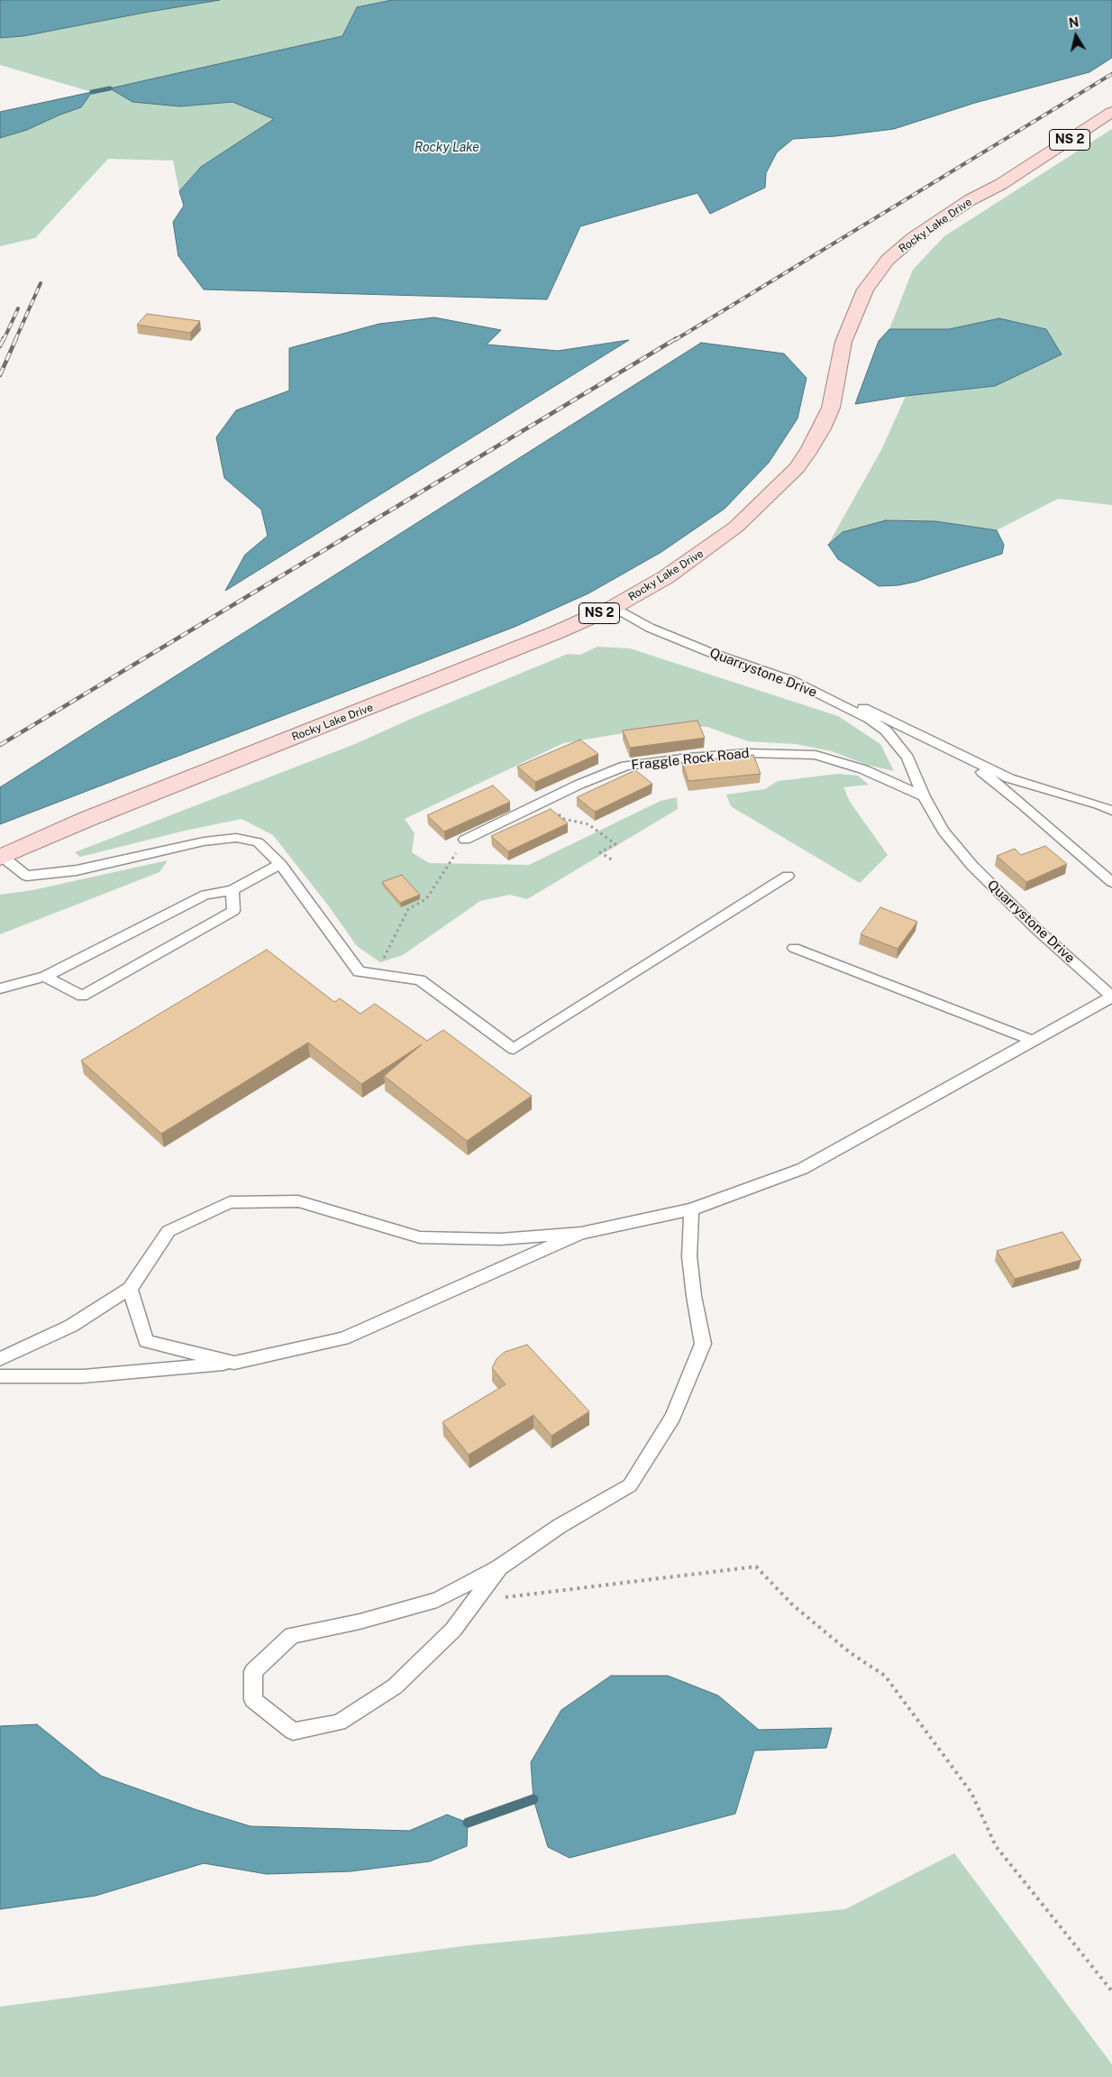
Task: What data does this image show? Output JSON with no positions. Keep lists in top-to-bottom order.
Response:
{
  "streets": {
    "main road": ["NS 2", "Rocky Lake Drive"],
    "lane": ["Quarrystone Drive", "Fraggle Rock Road"]
  },
  "crossings": [
    ["Rocky Lake Drive", "Quarrystone Drive"],
    ["Quarrystone Drive", "Fraggle Rock Road"]
  ],
  "water": ["Rocky Lake"],
  "north": "top"
}
